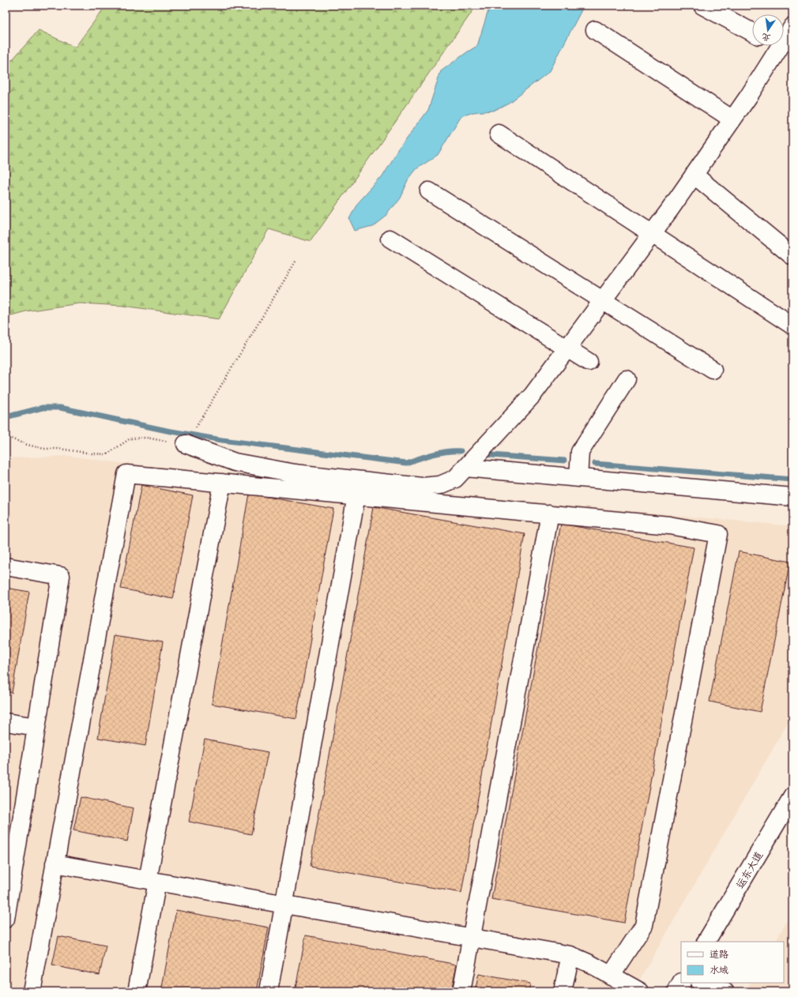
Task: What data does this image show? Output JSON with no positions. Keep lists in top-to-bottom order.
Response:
{
  "streets": {
    "street": ["运东大道"]
  },
  "legend": ["道路", "水域"],
  "north": "bottom"
}
